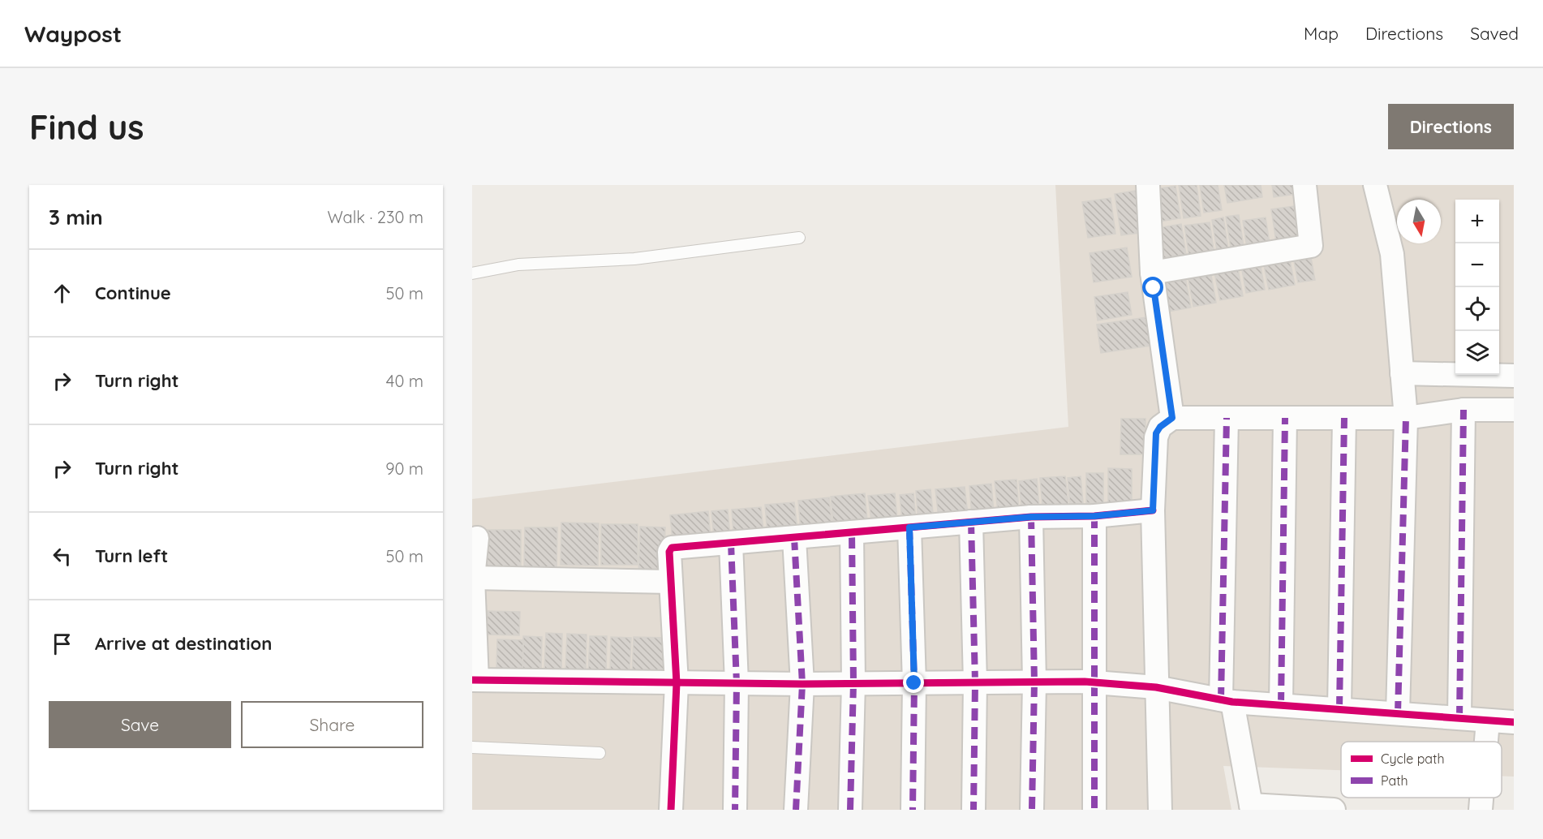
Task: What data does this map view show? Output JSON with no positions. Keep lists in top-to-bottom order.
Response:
{
  "legend": ["Cycle path", "Path"],
  "north": "bottom",
  "page": {
    "header": "Waypost",
    "nav": ["Map", "Directions", "Saved"],
    "buttons": [
      "Directions",
      ["Save", "Share"]
    ],
    "title": "Find us",
    "heading": ["3 min", "Walk · 230 m"],
    "map_buttons": ["+", "−"],
    "list": [
      ["Continue", "50 m"],
      ["Turn right", "40 m"],
      ["Turn right", "90 m"],
      ["Turn left", "50 m"],
      "Arrive at destination"
    ]
  }
}
